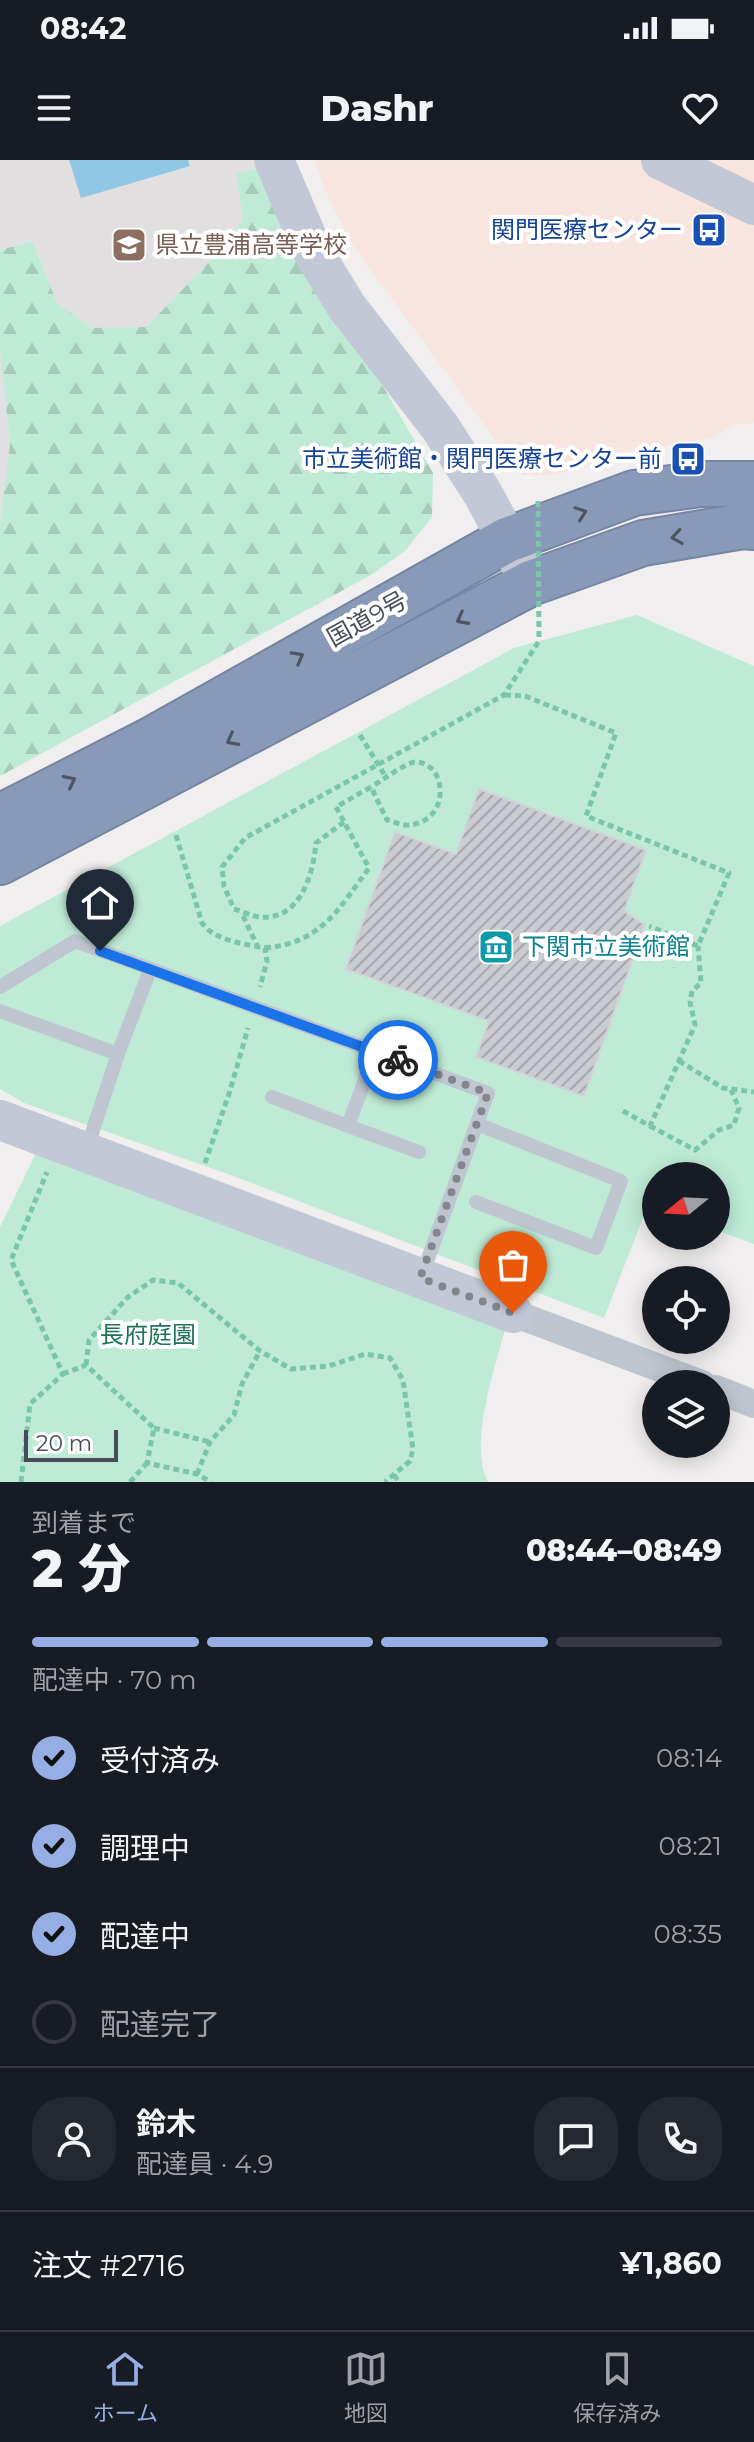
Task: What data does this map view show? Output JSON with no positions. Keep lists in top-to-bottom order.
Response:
{
  "streets": {
    "highway": ["国道9号"]
  },
  "parks": ["長府庭園"],
  "places": {
    "bus stop": ["関門医療センター", "市立美術館・関門医療センター前"],
    "school or university": ["県立豊浦高等学校"],
    "museum": ["下関市立美術館"]
  },
  "scale_bar": "20 m",
  "north": "left",
  "page": {
    "status": "08:42",
    "header": "Dashr",
    "scale": "20 m",
    "heading": ["2 分", "到着まで", "08:44–08:49"],
    "panel": [
      "鈴木",
      "配達員 · 4.9",
      "注文 #2716",
      "¥1,860"
    ],
    "bar": "配達中 · 70 m",
    "list": [
      ["受付済み", "08:14"],
      ["調理中", "08:21"],
      ["配達中", "08:35"],
      "配達完了"
    ],
    "tabs": ["ホーム", "地図", "保存済み"]
  }
}
